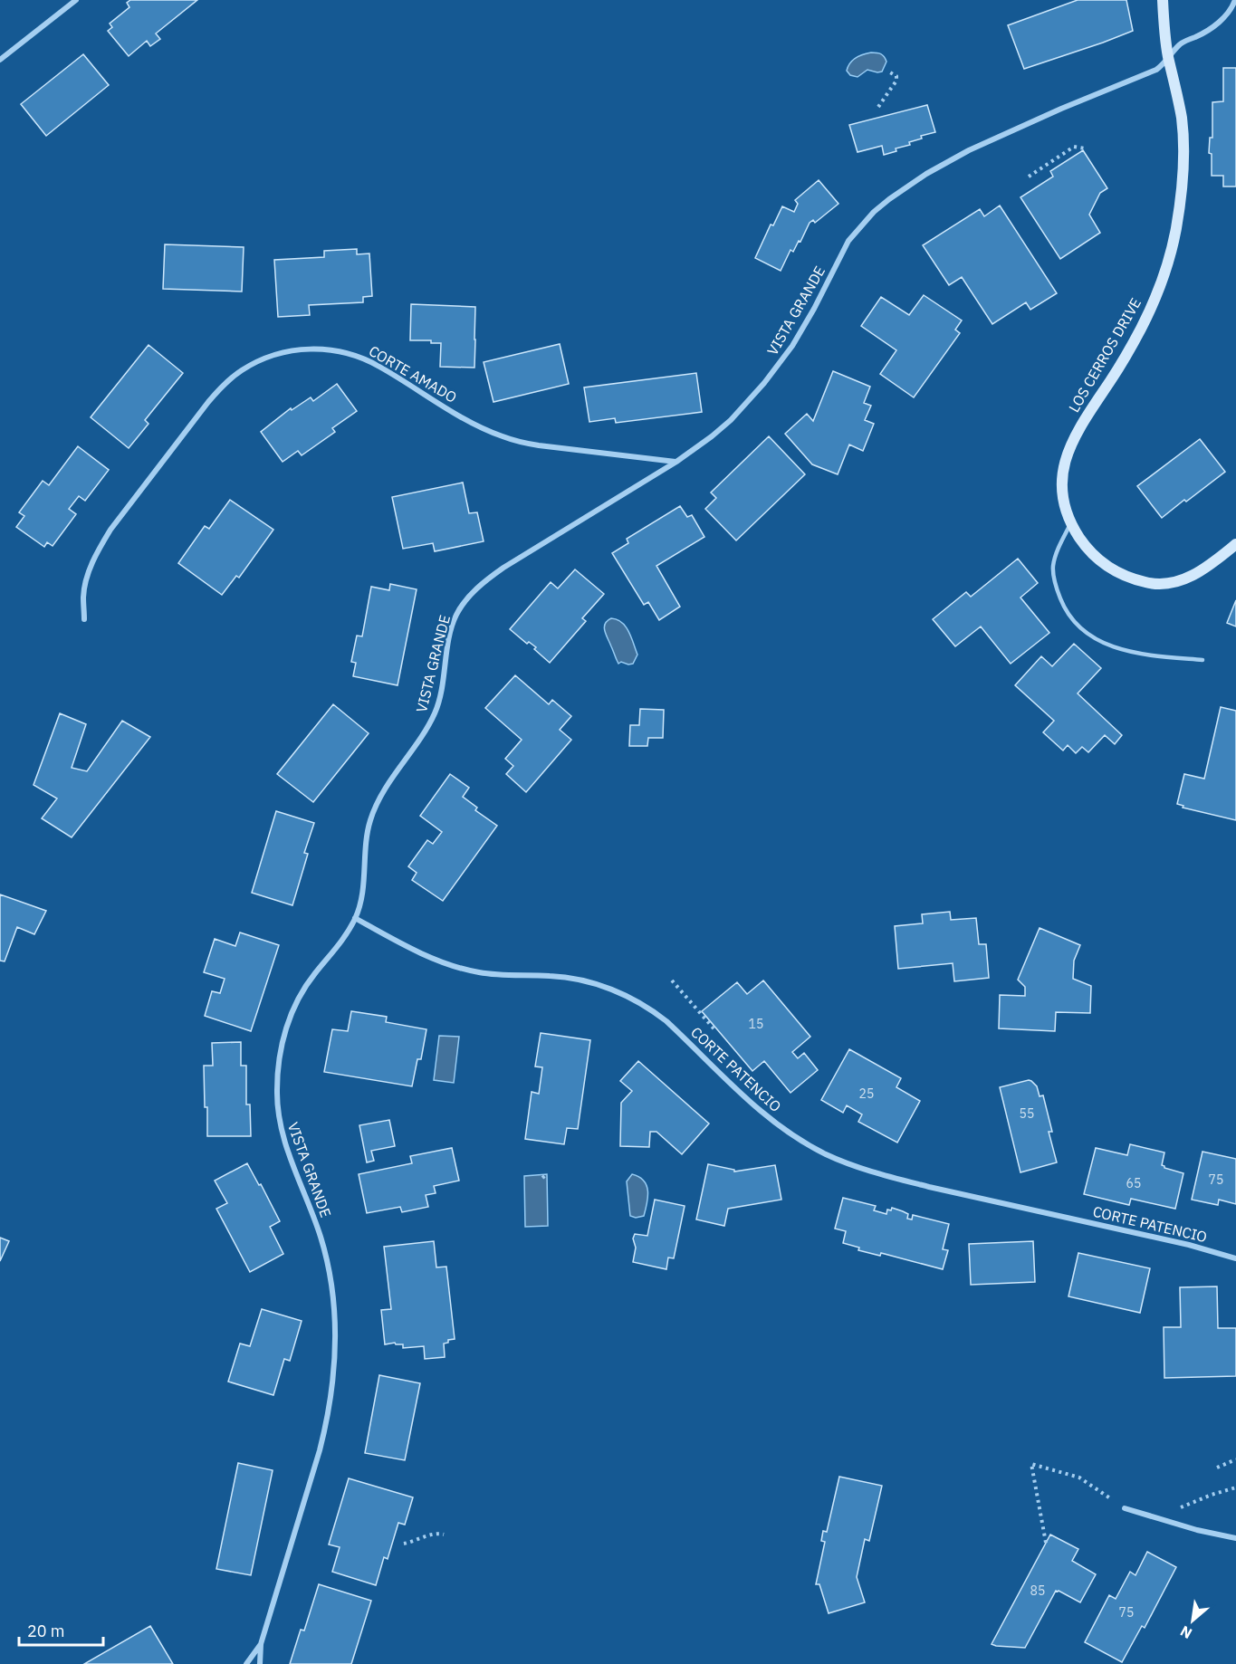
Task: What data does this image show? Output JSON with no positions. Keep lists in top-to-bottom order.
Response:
{
  "streets": {
    "street": [
      "VISTA GRANDE",
      "LOS CERROS DRIVE",
      "CORTE AMADO",
      "CORTE PATENCIO"
    ]
  },
  "crossings": [
    ["VISTA GRANDE", "LOS CERROS DRIVE"],
    ["VISTA GRANDE", "CORTE AMADO"],
    ["VISTA GRANDE", "CORTE PATENCIO"]
  ],
  "house_numbers": [
    "15",
    "25",
    "55",
    "75",
    "65",
    "85",
    "75"
  ],
  "scale_bar": "20 m",
  "north": "bottom left"
}
